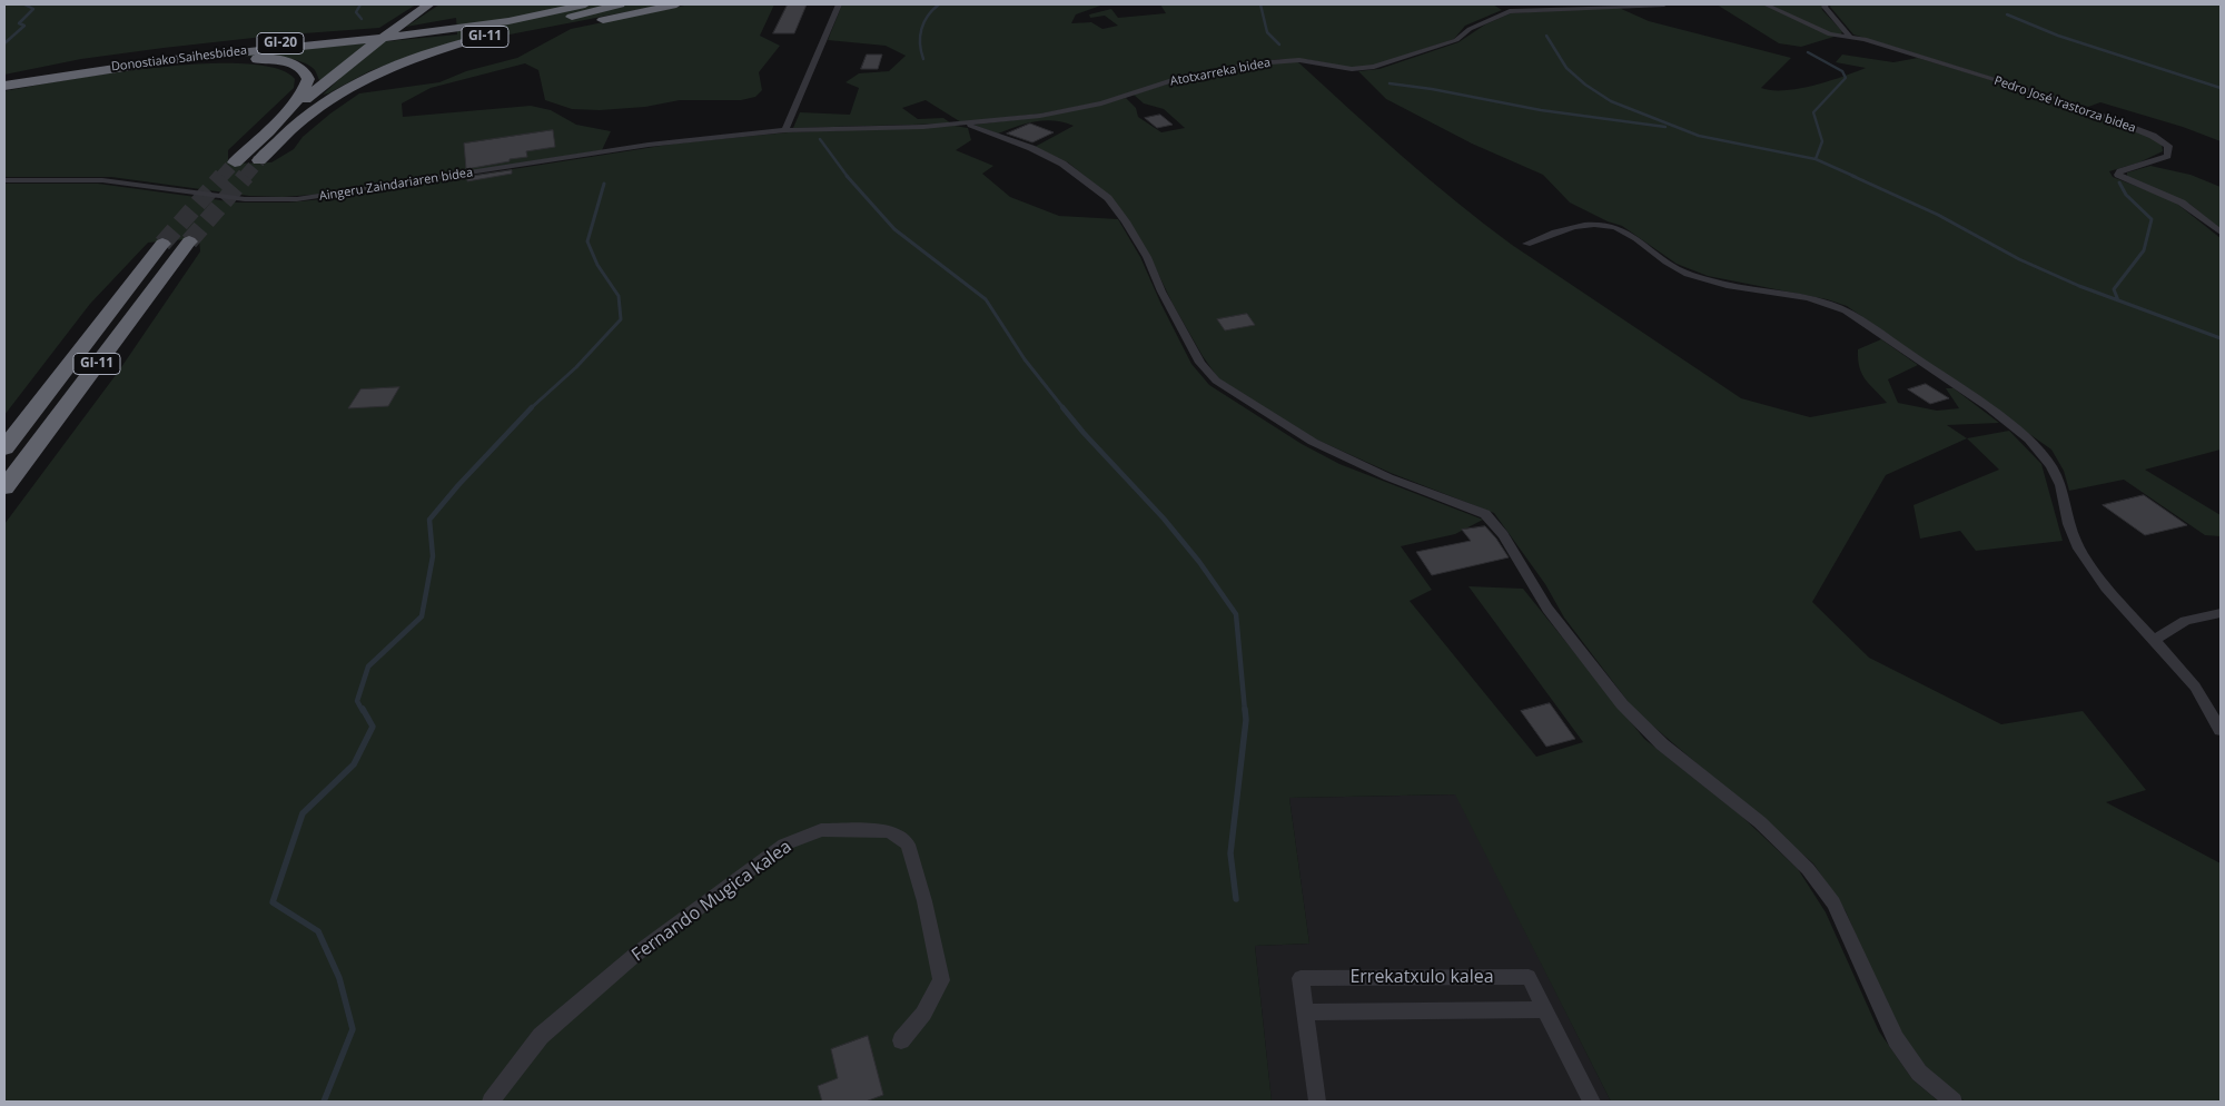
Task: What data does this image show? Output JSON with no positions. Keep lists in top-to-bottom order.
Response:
{
  "streets": {
    "highway": ["GI-11", "GI-20", "Donostiako Saihesbidea"],
    "street": [
      "Atotxarreka bidea",
      "Pedro José Irastorza bidea",
      "Aingeru Zaindariaren bidea",
      "Fernando Mugica kalea",
      "Errekatxulo kalea"
    ]
  },
  "crossings": [
    ["Atotxarreka bidea", "Aingeru Zaindariaren bidea"]
  ]
}
